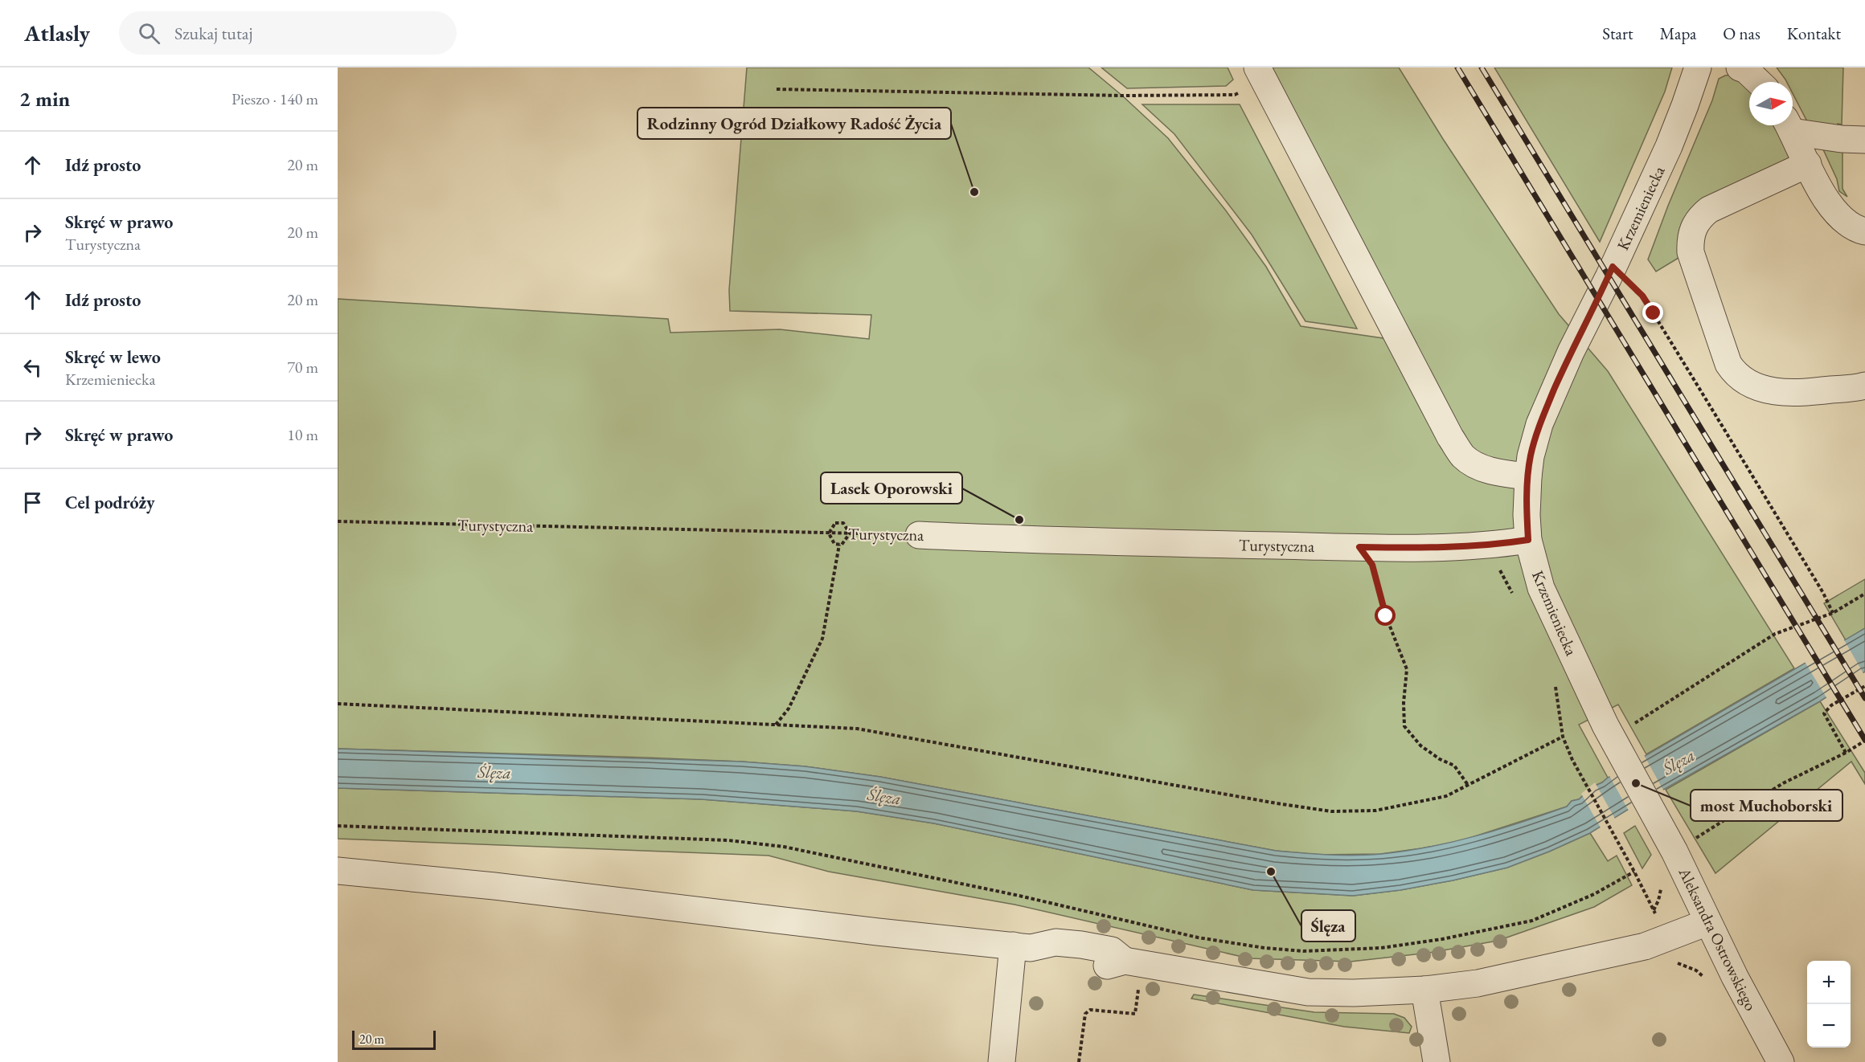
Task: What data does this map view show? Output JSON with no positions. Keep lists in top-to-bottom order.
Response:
{
  "streets": {
    "street": ["Krzemieniecka", "Turystyczna", "Aleksandra Ostrowskiego"]
  },
  "crossings": [
    ["Krzemieniecka", "Turystyczna"],
    ["Krzemieniecka", "Aleksandra Ostrowskiego"]
  ],
  "water": ["Ślęza"],
  "places": [
    "Rodzinny Ogród Działkowy Radość Życia",
    "Lasek Oporowski",
    "most Muchoborski",
    "Ślęza"
  ],
  "scale_bar": "20 m",
  "north": "right",
  "page": {
    "header": "Atlasly",
    "search": "Szukaj tutaj",
    "nav": [
      "Start",
      "Mapa",
      "O nas",
      "Kontakt"
    ],
    "heading": ["2 min", "Pieszo · 140 m"],
    "list": [
      ["Idź prosto", "20 m"],
      ["Skręć w prawo", "Turystyczna", "20 m"],
      ["Idź prosto", "20 m"],
      ["Skręć w lewo", "Krzemieniecka", "70 m"],
      ["Skręć w prawo", "10 m"],
      "Cel podróży"
    ],
    "map_buttons": ["+", "−"],
    "scale": "20 m"
  }
}
